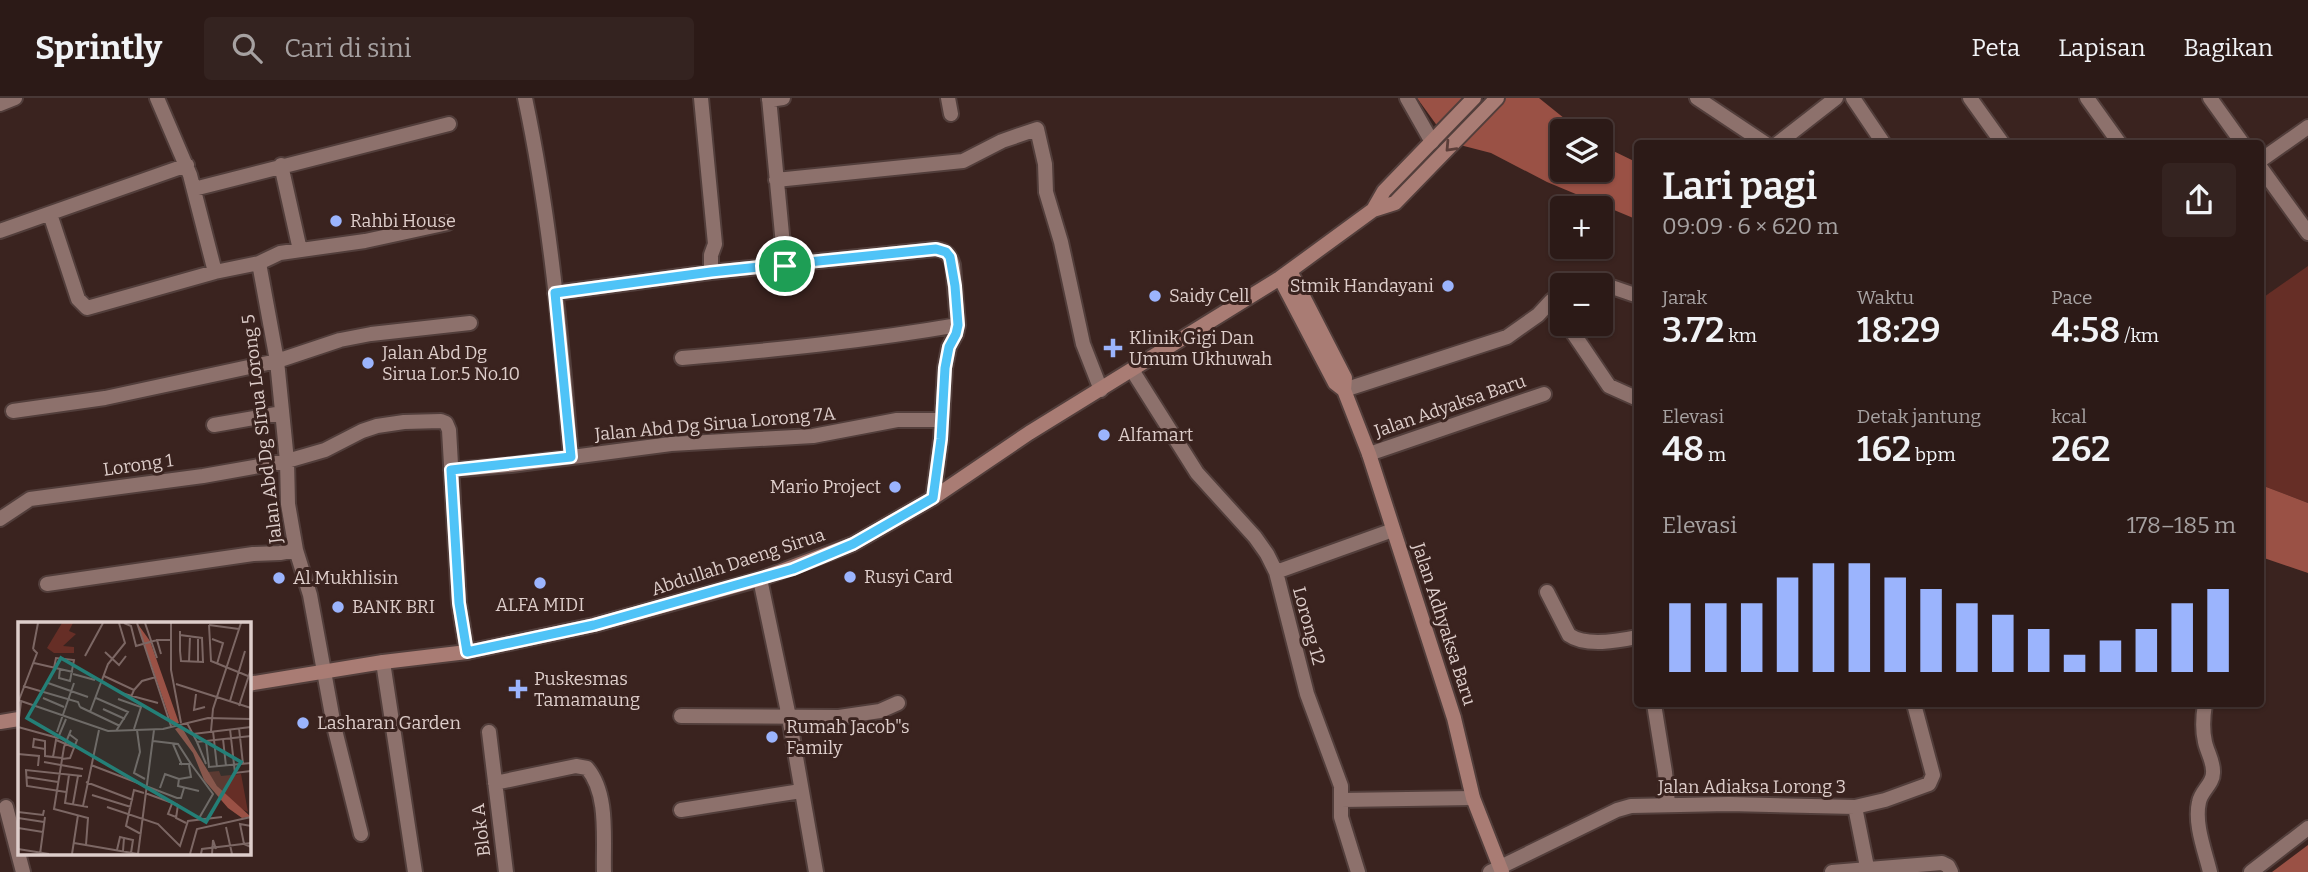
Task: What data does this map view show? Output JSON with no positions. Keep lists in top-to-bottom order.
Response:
{
  "streets": {
    "main road": ["Abdullah Daeng Sirua", "Jalan Adhyaksa Baru"],
    "street": [
      "Jalan Adyaksa Baru",
      "Jalan Abd Dg Sirua Lorong 7A",
      "Jalan Abd Dg SIrua Lorong 5",
      "Lorong 1",
      "Lorong 12",
      "Jalan Adiaksa Lorong 3",
      "Blok A"
    ]
  },
  "crossings": [
    ["Jalan Adyaksa Baru", "Jalan Adhyaksa Baru"],
    ["Jalan Abd Dg Sirua Lorong 7A", "Lorong 1"],
    ["Jalan Abd Dg SIrua Lorong 5", "Lorong 1"],
    ["Jalan Abd Dg SIrua Lorong 5", "Abdullah Daeng Sirua"],
    ["Abdullah Daeng Sirua", "Lorong 12"],
    ["Jalan Adhyaksa Baru", "Jalan Adiaksa Lorong 3"]
  ],
  "places": {
    "other": [
      "Rahbi House",
      "Stmik Handayani",
      "Saidy Cell",
      "Jalan Abd Dg Sirua Lor.5 No.10",
      "Alfamart",
      "Mario Project",
      "Rusyi Card",
      "Al Mukhlisin",
      "ALFA MIDI",
      "BANK BRI",
      "Lasharan Garden",
      "Rumah Jacob\"s Family"
    ],
    "health": ["Klinik Gigi Dan Umum Ukhuwah", "Puskesmas Tamamaung"]
  },
  "page": {
    "header": "Sprintly",
    "search": "Cari di sini",
    "nav": ["Peta", "Lapisan", "Bagikan"],
    "map_buttons": ["+", "−"],
    "heading": ["Lari pagi", "09:09 · 6 × 620 m"],
    "stats": [
      ["Jarak", "3.72 km"],
      ["Waktu", "18:29"],
      ["Pace", "4:58 /km"],
      ["Elevasi", "48 m"],
      ["Detak jantung", "162 bpm"],
      ["kcal", "262"]
    ],
    "chart": ["Elevasi", "178–185 m"]
  }
}
